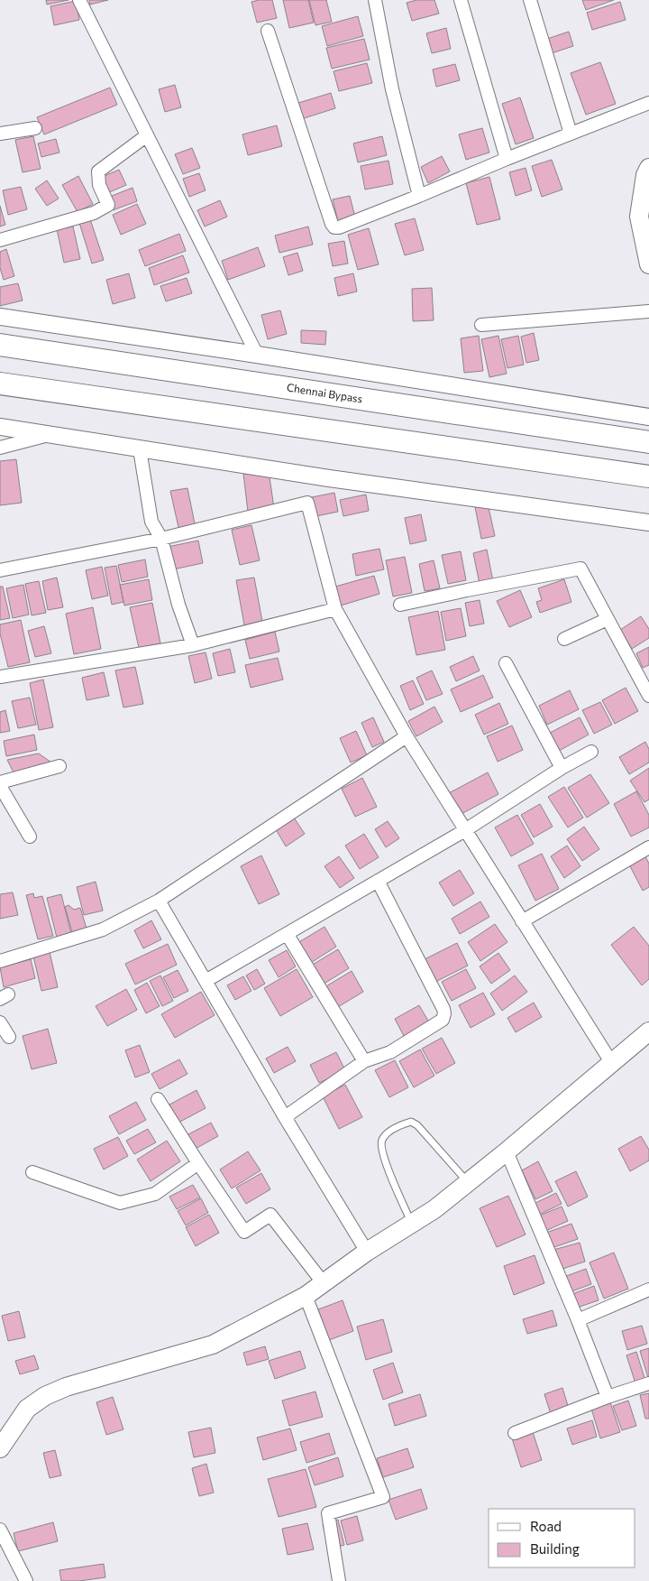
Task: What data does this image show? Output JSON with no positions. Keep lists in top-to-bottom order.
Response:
{
  "streets": {
    "highway": ["Chennai Bypass"]
  },
  "legend": ["Road", "Building"]
}
